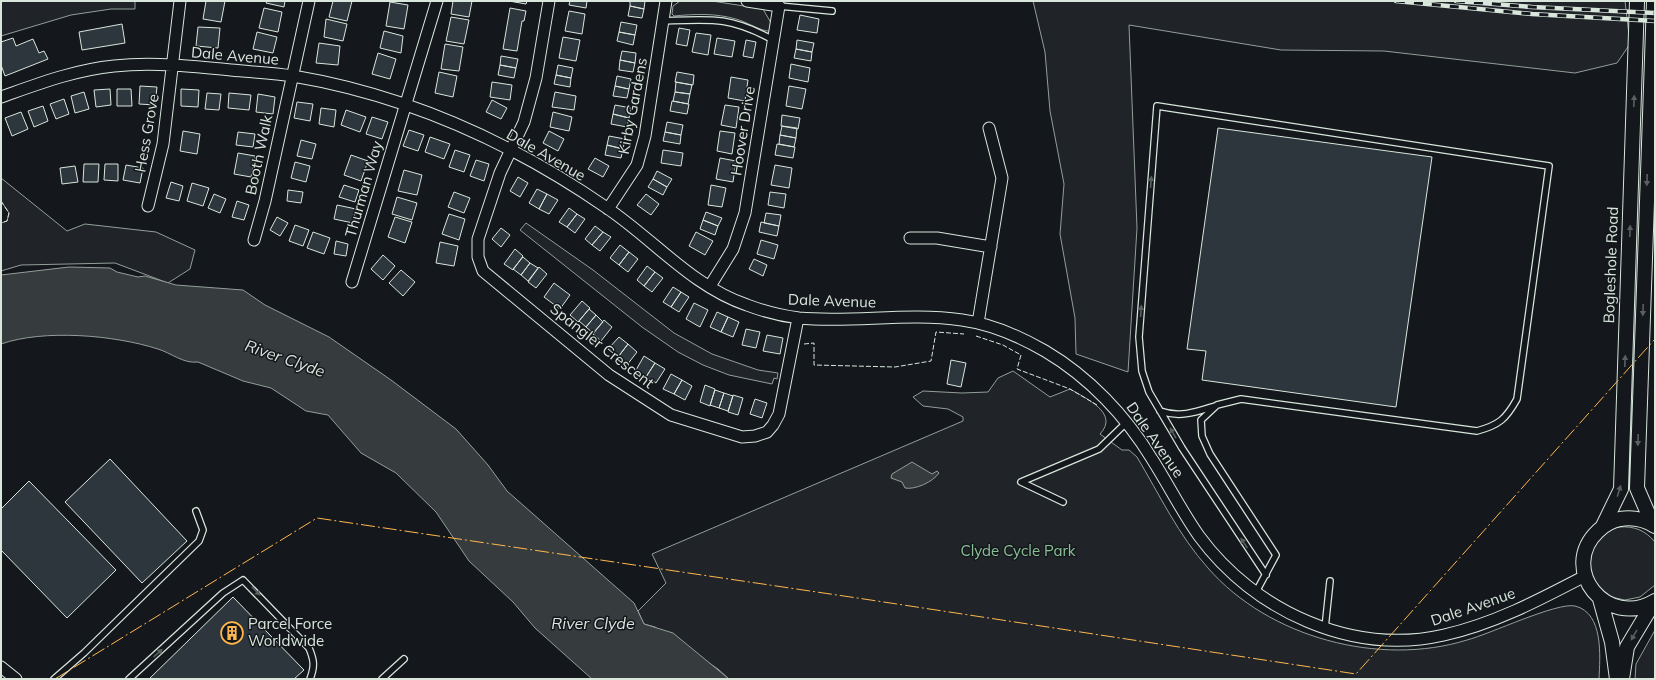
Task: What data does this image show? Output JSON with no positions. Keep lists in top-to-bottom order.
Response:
{
  "streets": {
    "street": [
      "Dale Avenue",
      "Kirby Gardens",
      "Hoover Drive",
      "Hess Grove",
      "Booth Walk",
      "Thurman Way",
      "Bogleshole Road",
      "Spangler Crescent"
    ]
  },
  "crossings": [
    ["Dale Avenue", "Kirby Gardens"],
    ["Dale Avenue", "Hoover Drive"],
    ["Dale Avenue", "Hess Grove"],
    ["Dale Avenue", "Booth Walk"],
    ["Dale Avenue", "Thurman Way"],
    ["Dale Avenue", "Spangler Crescent"]
  ],
  "water": ["River Clyde"],
  "parks": ["Clyde Cycle Park"],
  "places": {
    "building": ["Parcel Force Worldwide"]
  }
}
